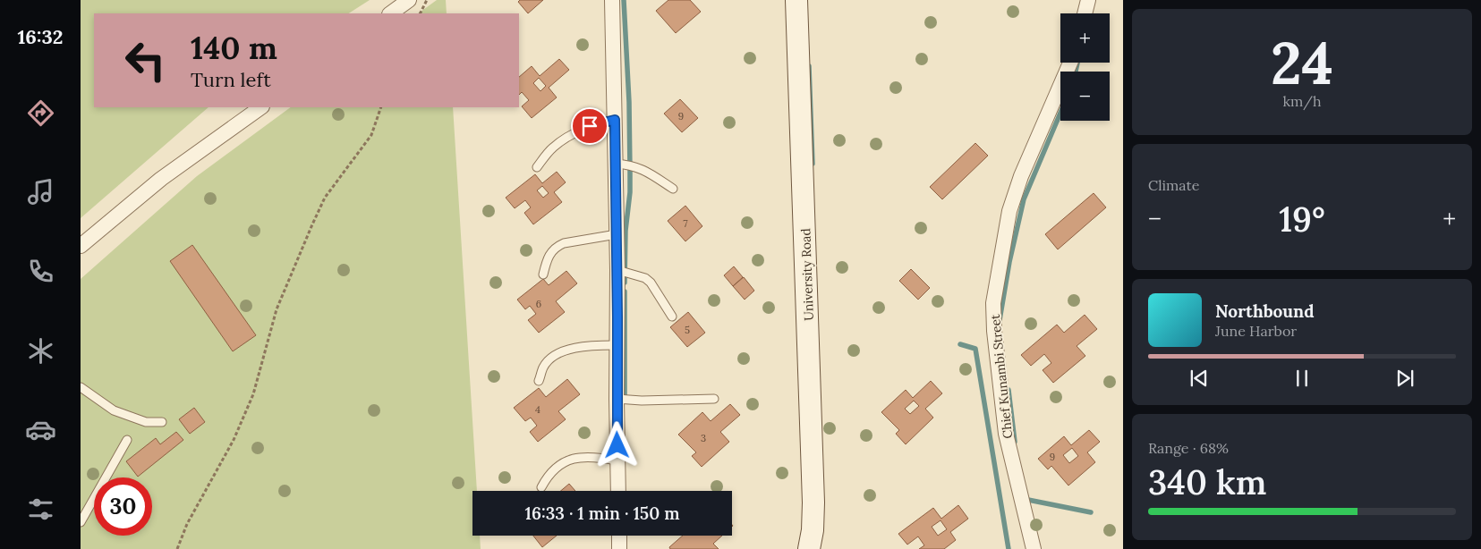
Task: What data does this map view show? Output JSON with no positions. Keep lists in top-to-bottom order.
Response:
{
  "streets": {
    "street": ["University Road", "Chief Kunambi Street"]
  },
  "house_numbers": [
    "9",
    "7",
    "6",
    "5",
    "4",
    "3",
    "9"
  ],
  "page": {
    "tabs": "16:32",
    "tile": [
      ["24", "km/h"],
      "Climate",
      ["Range · 68%", "340 km"]
    ],
    "map_buttons": ["+", "−"],
    "turn": ["140 m", "Turn left"],
    "heat": ["−", "19°", "+"],
    "song": ["Northbound", "June Harbor"],
    "limit": "30",
    "trip": "16:33 · 1 min · 150 m"
  }
}
